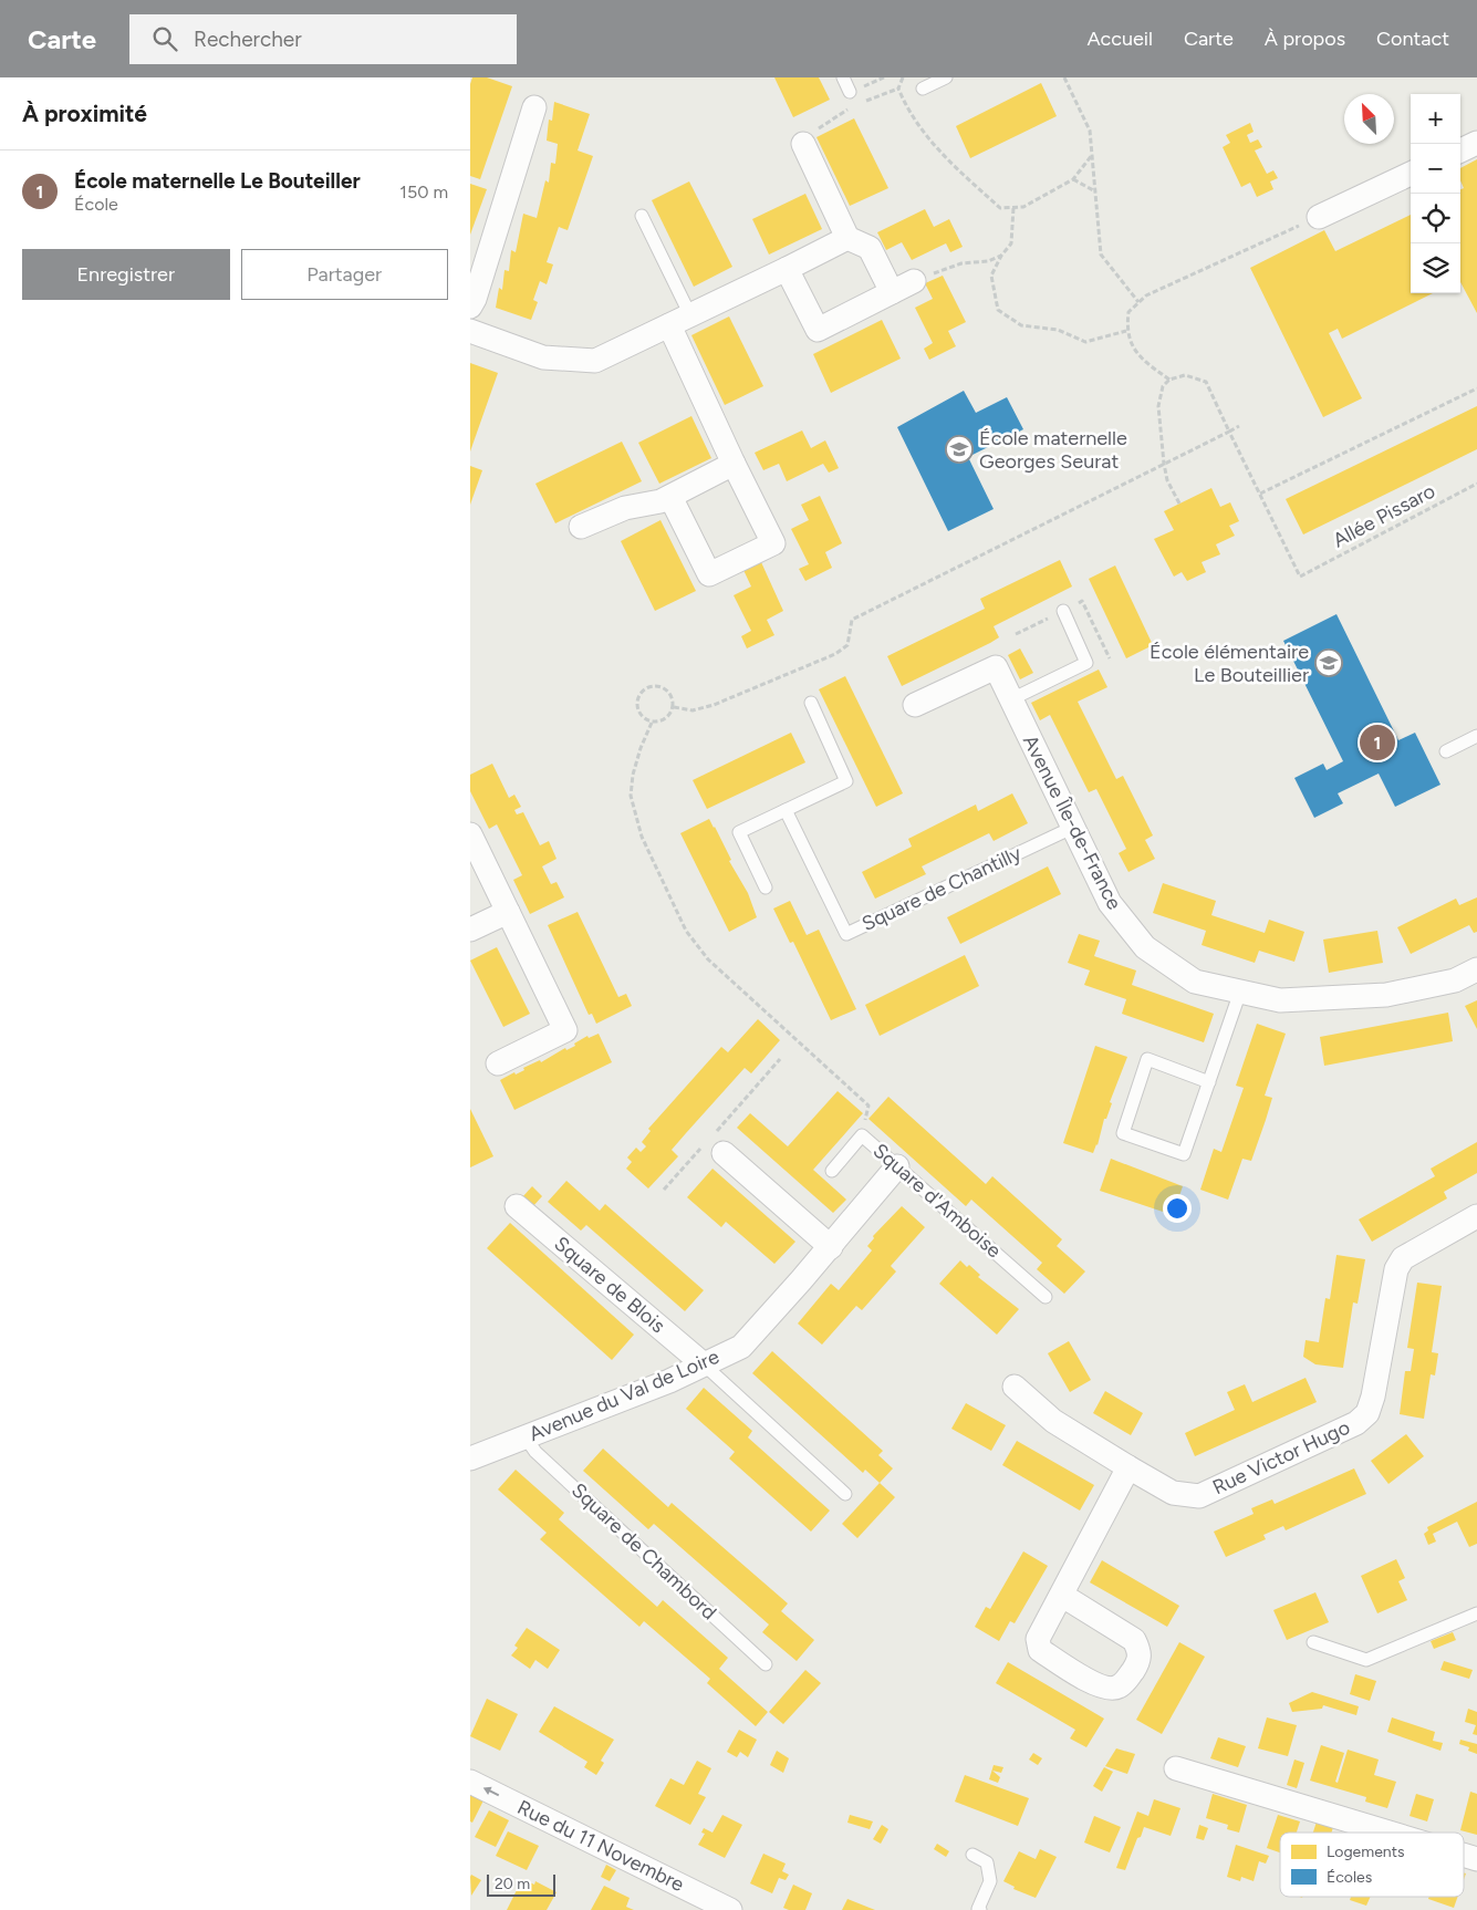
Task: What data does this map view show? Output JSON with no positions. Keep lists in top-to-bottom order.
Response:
{
  "streets": {
    "street": [
      "Avenue Île-de-France",
      "Square de Blois",
      "Avenue du Val de Loire",
      "Rue Victor Hugo",
      "Rue du 11 Novembre"
    ],
    "lane": ["Square de Chantilly", "Square d'Amboise", "Square de Chambord"],
    "path": ["Allée Pissaro"]
  },
  "crossings": [
    ["Avenue Île-de-France", "Square de Chantilly"],
    ["Square d'Amboise", "Avenue du Val de Loire"],
    ["Square de Blois", "Avenue du Val de Loire"],
    ["Avenue du Val de Loire", "Square de Chambord"]
  ],
  "one_way": ["Rue du 11 Novembre"],
  "places": {
    "school or university": ["École maternelle Georges Seurat", "École élémentaire Le Bouteillier"]
  },
  "legend": ["Logements", "Écoles"],
  "scale_bar": "20 m",
  "north": "top left",
  "page": {
    "header": "Carte",
    "search": "Rechercher",
    "nav": [
      "Accueil",
      "Carte",
      "À propos",
      "Contact"
    ],
    "heading": "À proximité",
    "map_buttons": ["+", "−"],
    "list": [
      {
        "mark": "1",
        "name": "École maternelle Le Bouteiller",
        "note": "École",
        "value": "150 m"
      }
    ],
    "buttons": ["Enregistrer", "Partager"],
    "pins": "1",
    "scale": "20 m"
  }
}
